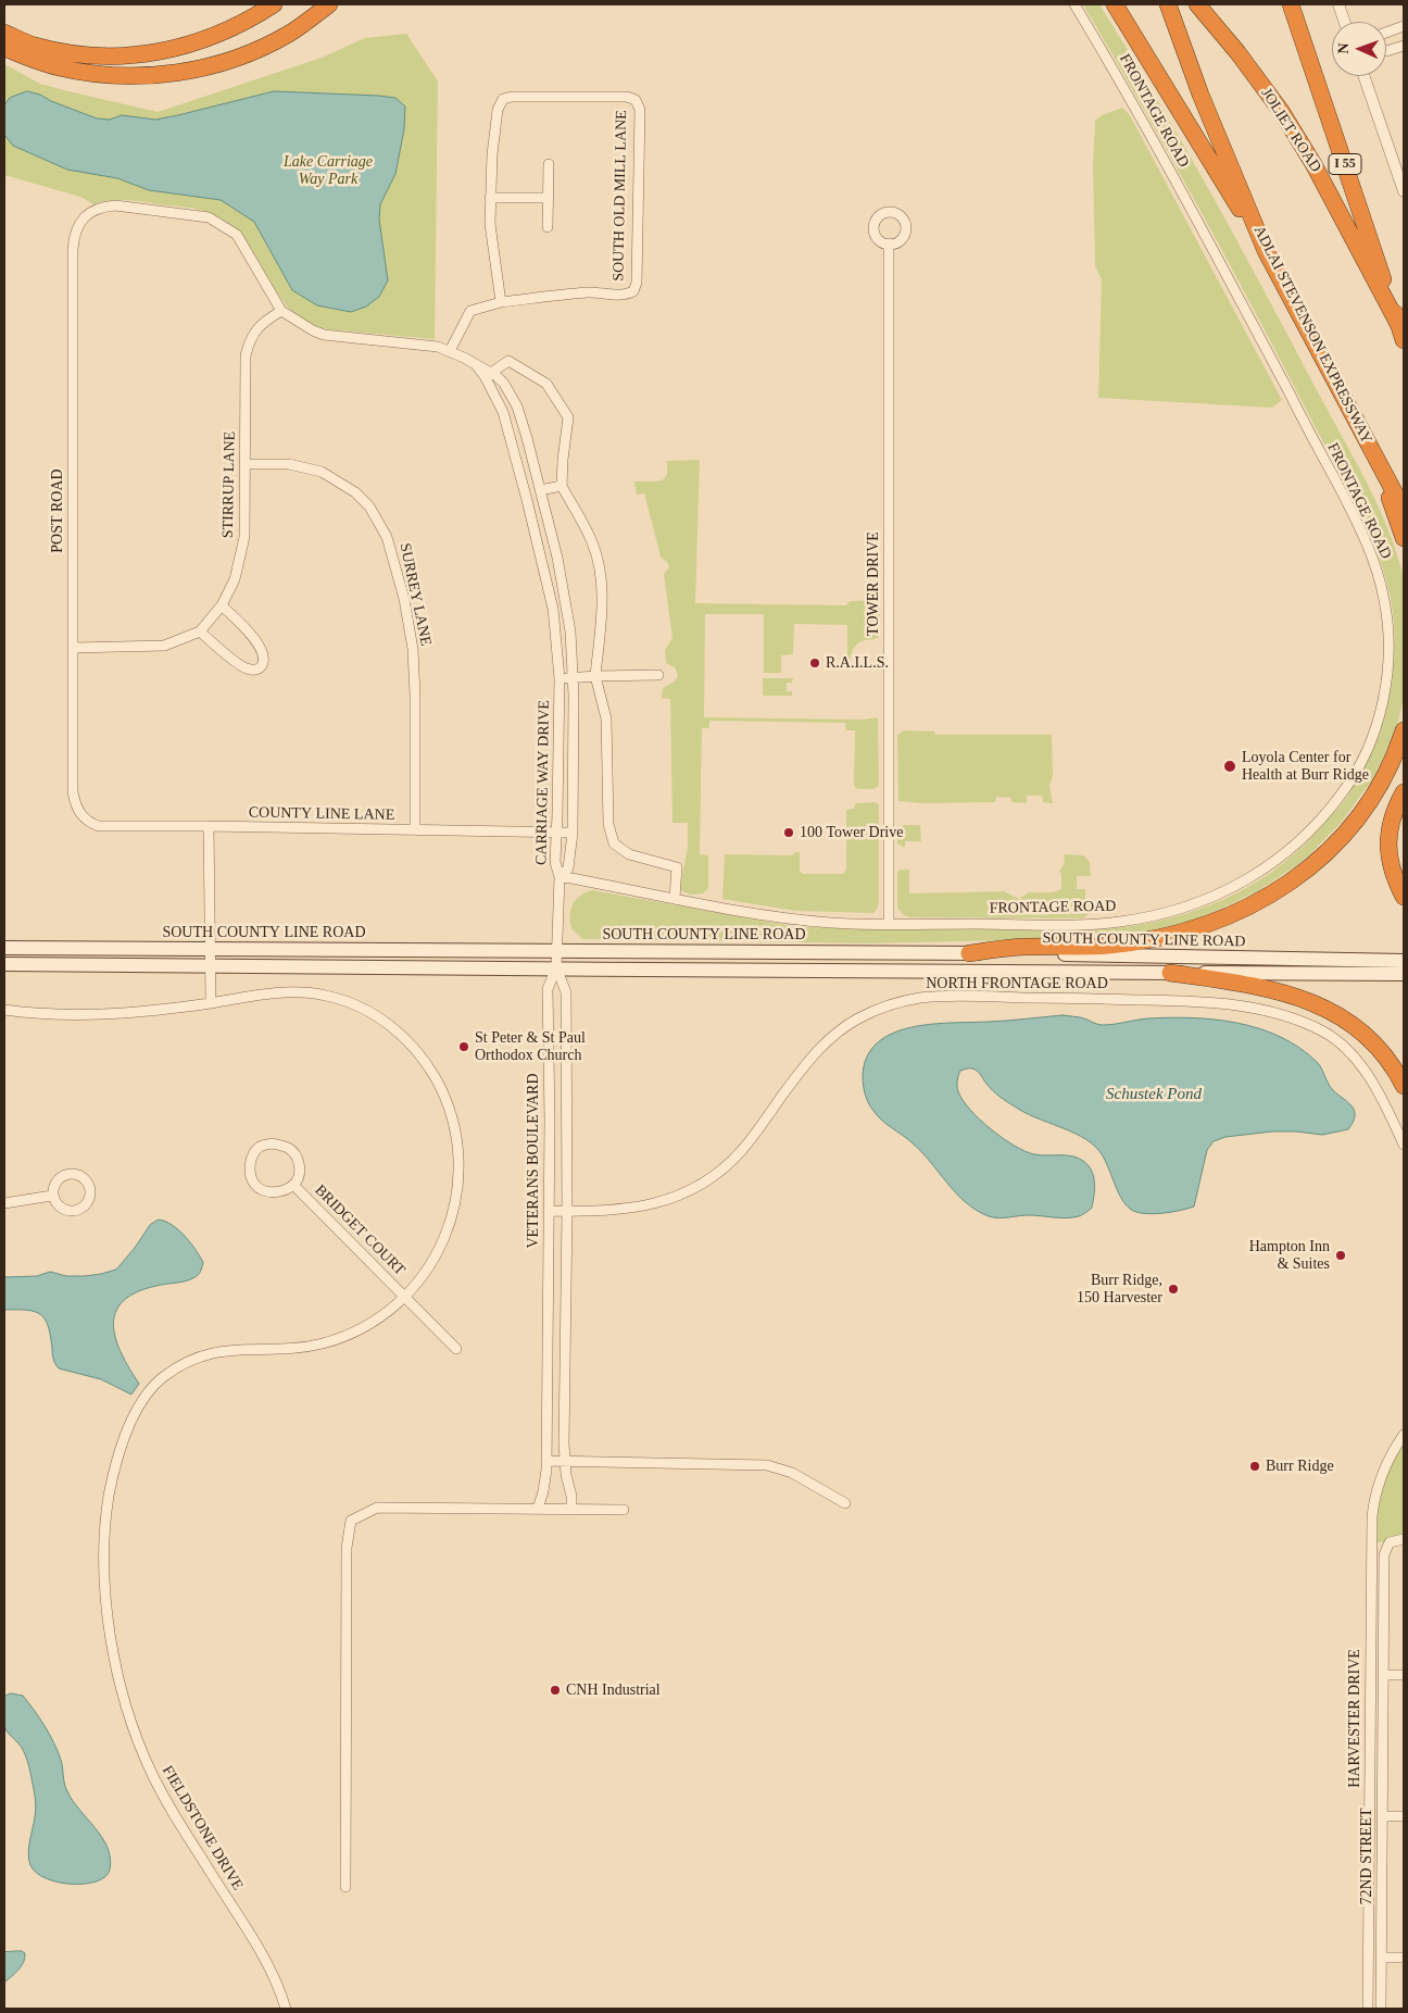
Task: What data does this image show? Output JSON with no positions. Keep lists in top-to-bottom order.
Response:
{
  "streets": {
    "highway": ["JOLIET ROAD", "I 55", "ADLAI STEVENSON EXPRESSWAY"],
    "main road": ["SOUTH COUNTY LINE ROAD"],
    "street": [
      "FRONTAGE ROAD",
      "SOUTH OLD MILL LANE",
      "STIRRUP LANE",
      "POST ROAD",
      "TOWER DRIVE",
      "SURREY LANE",
      "CARRIAGE WAY DRIVE",
      "COUNTY LINE LANE",
      "NORTH FRONTAGE ROAD",
      "VETERANS BOULEVARD",
      "BRIDGET COURT",
      "HARVESTER DRIVE",
      "FIELDSTONE DRIVE",
      "72ND STREET"
    ]
  },
  "crossings": [
    ["FRONTAGE ROAD", "TOWER DRIVE"],
    ["FRONTAGE ROAD", "CARRIAGE WAY DRIVE"],
    ["JOLIET ROAD", "I 55"],
    ["STIRRUP LANE", "SURREY LANE"],
    ["STIRRUP LANE", "CARRIAGE WAY DRIVE"],
    ["POST ROAD", "CARRIAGE WAY DRIVE"],
    ["POST ROAD", "COUNTY LINE LANE"],
    ["SURREY LANE", "COUNTY LINE LANE"],
    ["CARRIAGE WAY DRIVE", "COUNTY LINE LANE"],
    ["SOUTH COUNTY LINE ROAD", "VETERANS BOULEVARD"],
    ["NORTH FRONTAGE ROAD", "VETERANS BOULEVARD"],
    ["BRIDGET COURT", "FIELDSTONE DRIVE"]
  ],
  "water": ["Schustek Pond"],
  "parks": ["Lake Carriage Way Park"],
  "places": [
    "R.A.I.L.S.",
    "Loyola Center for Health at Burr Ridge",
    "100 Tower Drive",
    "St Peter & St Paul Orthodox Church",
    "Hampton Inn & Suites",
    "Burr Ridge, 150 Harvester",
    "Burr Ridge",
    "CNH Industrial"
  ],
  "north": "left"
}
